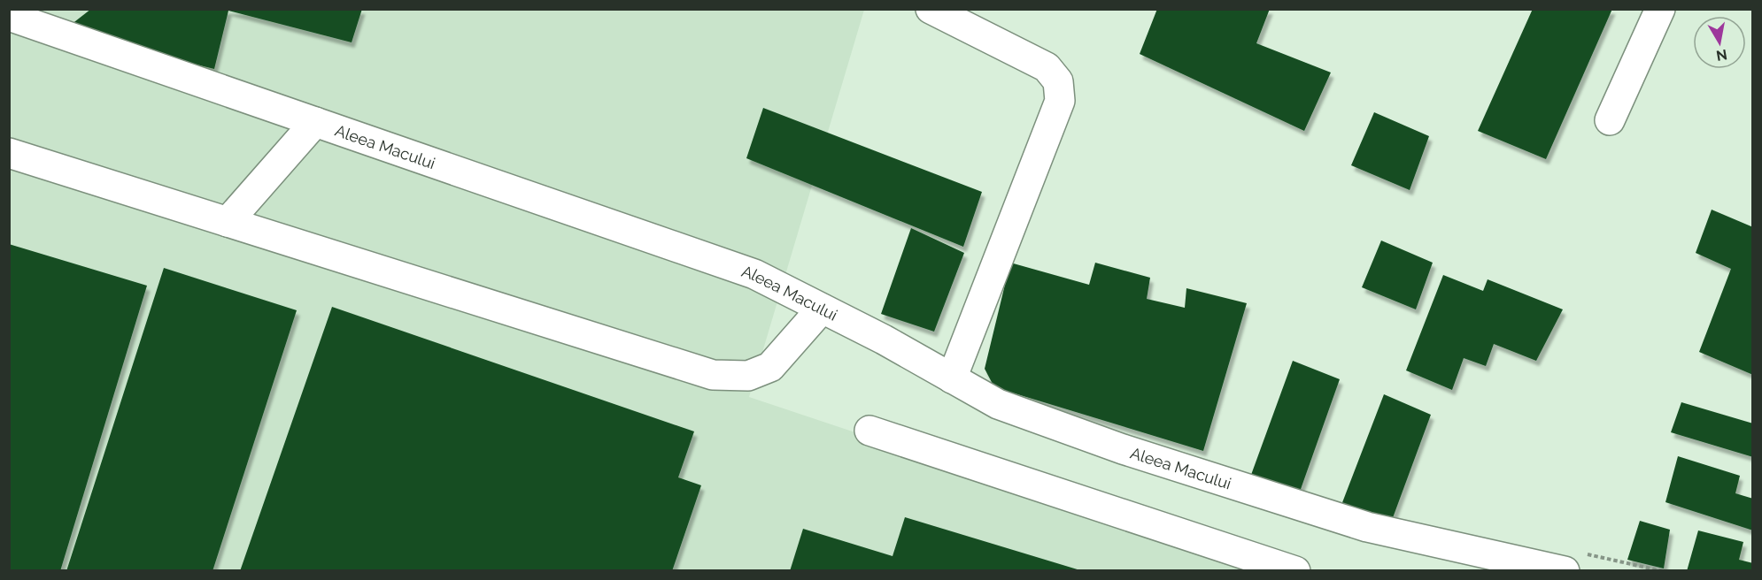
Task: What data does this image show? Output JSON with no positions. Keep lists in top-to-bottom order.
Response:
{
  "streets": {
    "street": ["Aleea Macului"]
  },
  "north": "bottom"
}
